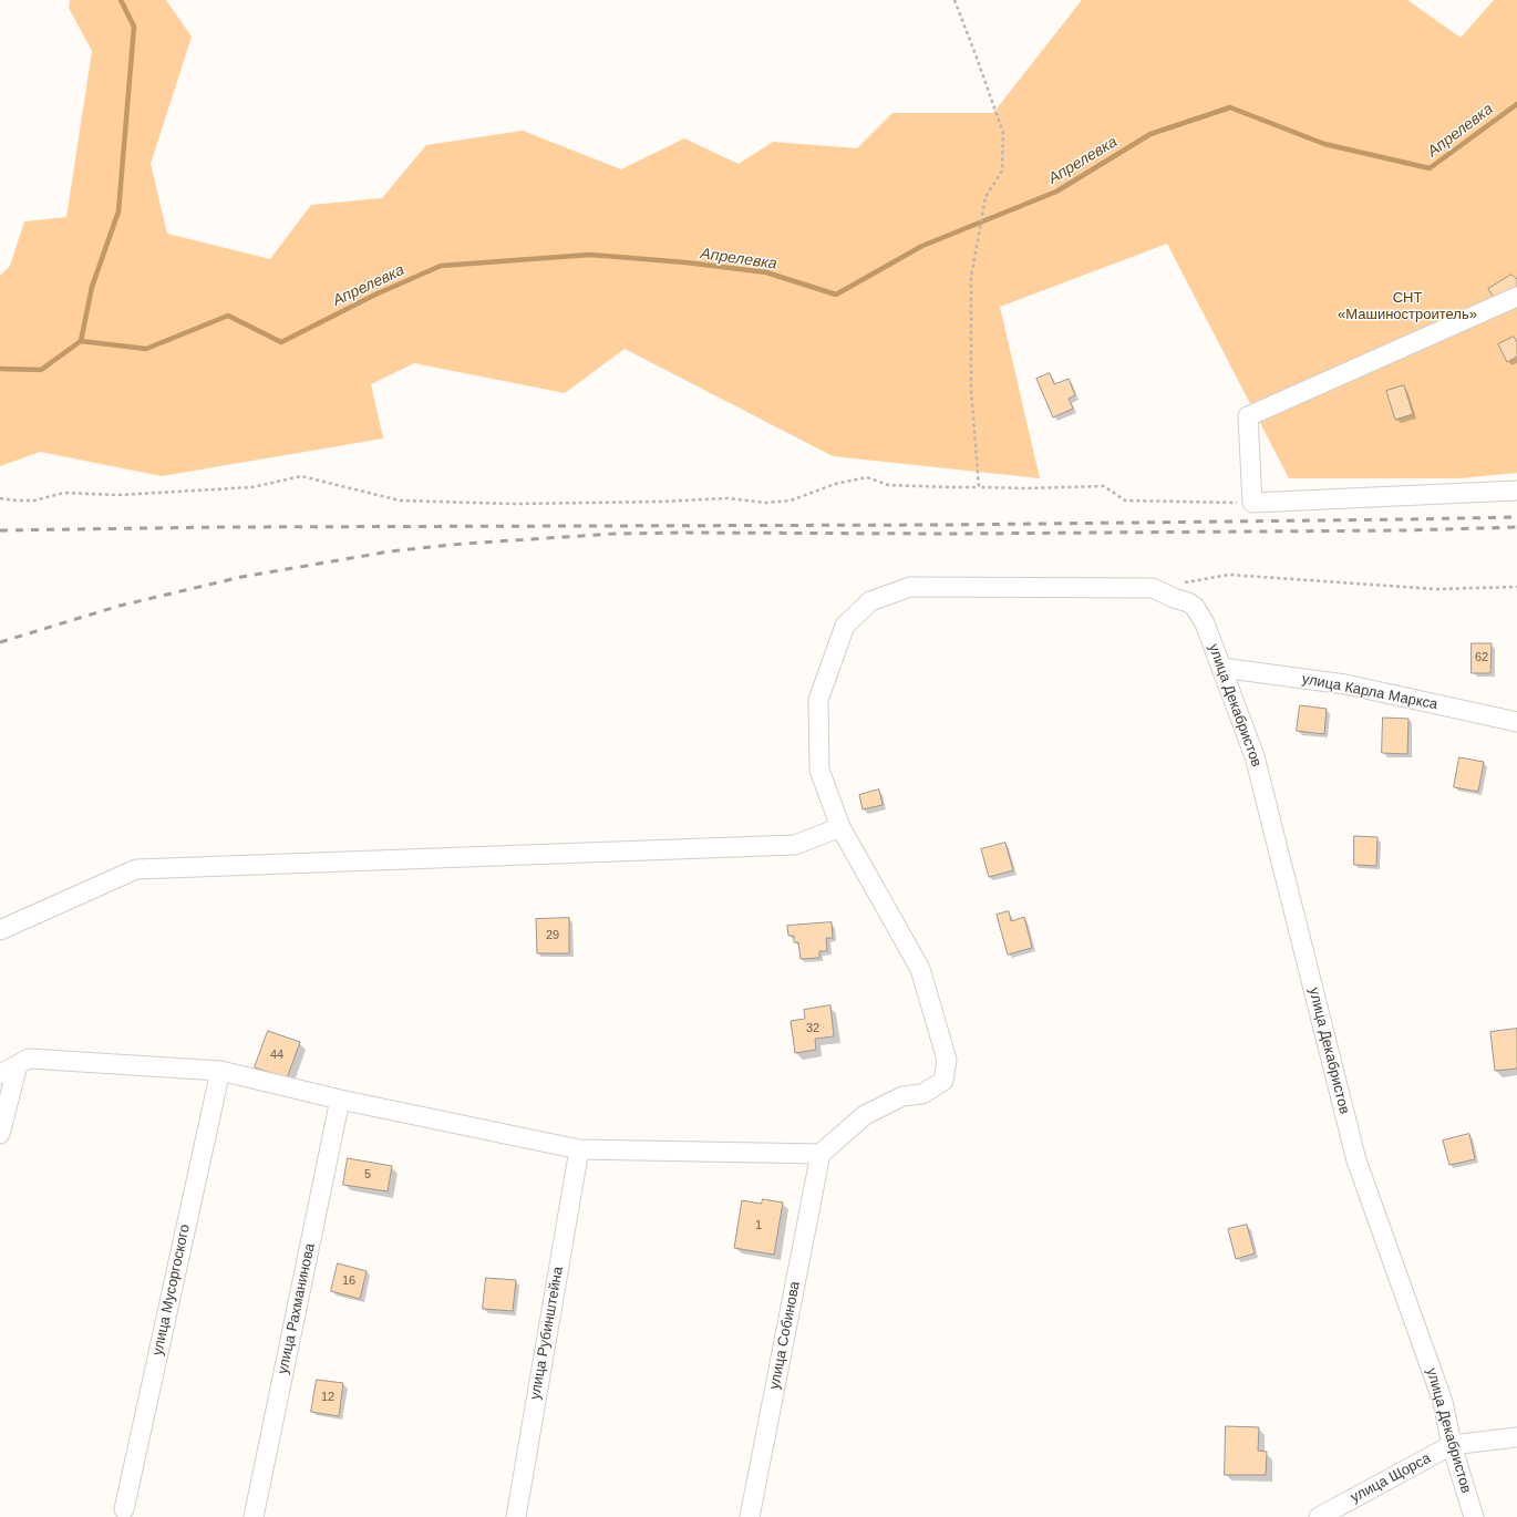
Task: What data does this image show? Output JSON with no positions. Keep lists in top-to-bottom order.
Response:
{
  "streets": {
    "street": [
      "улица Карла Маркса",
      "улица Декабристов",
      "улица Мусоргоского",
      "улица Рахманинова",
      "улица Рубинштейна",
      "улица Собинова",
      "улица Щорса"
    ]
  },
  "crossings": [
    ["улица Карла Маркса", "улица Декабристов"],
    ["улица Декабристов", "улица Щорса"]
  ],
  "water": ["Апрелевка"],
  "parks": ["СНТ «Машиностроитель»"],
  "house_numbers": [
    "62",
    "29",
    "32",
    "44",
    "5",
    "1",
    "16",
    "12"
  ]
}
